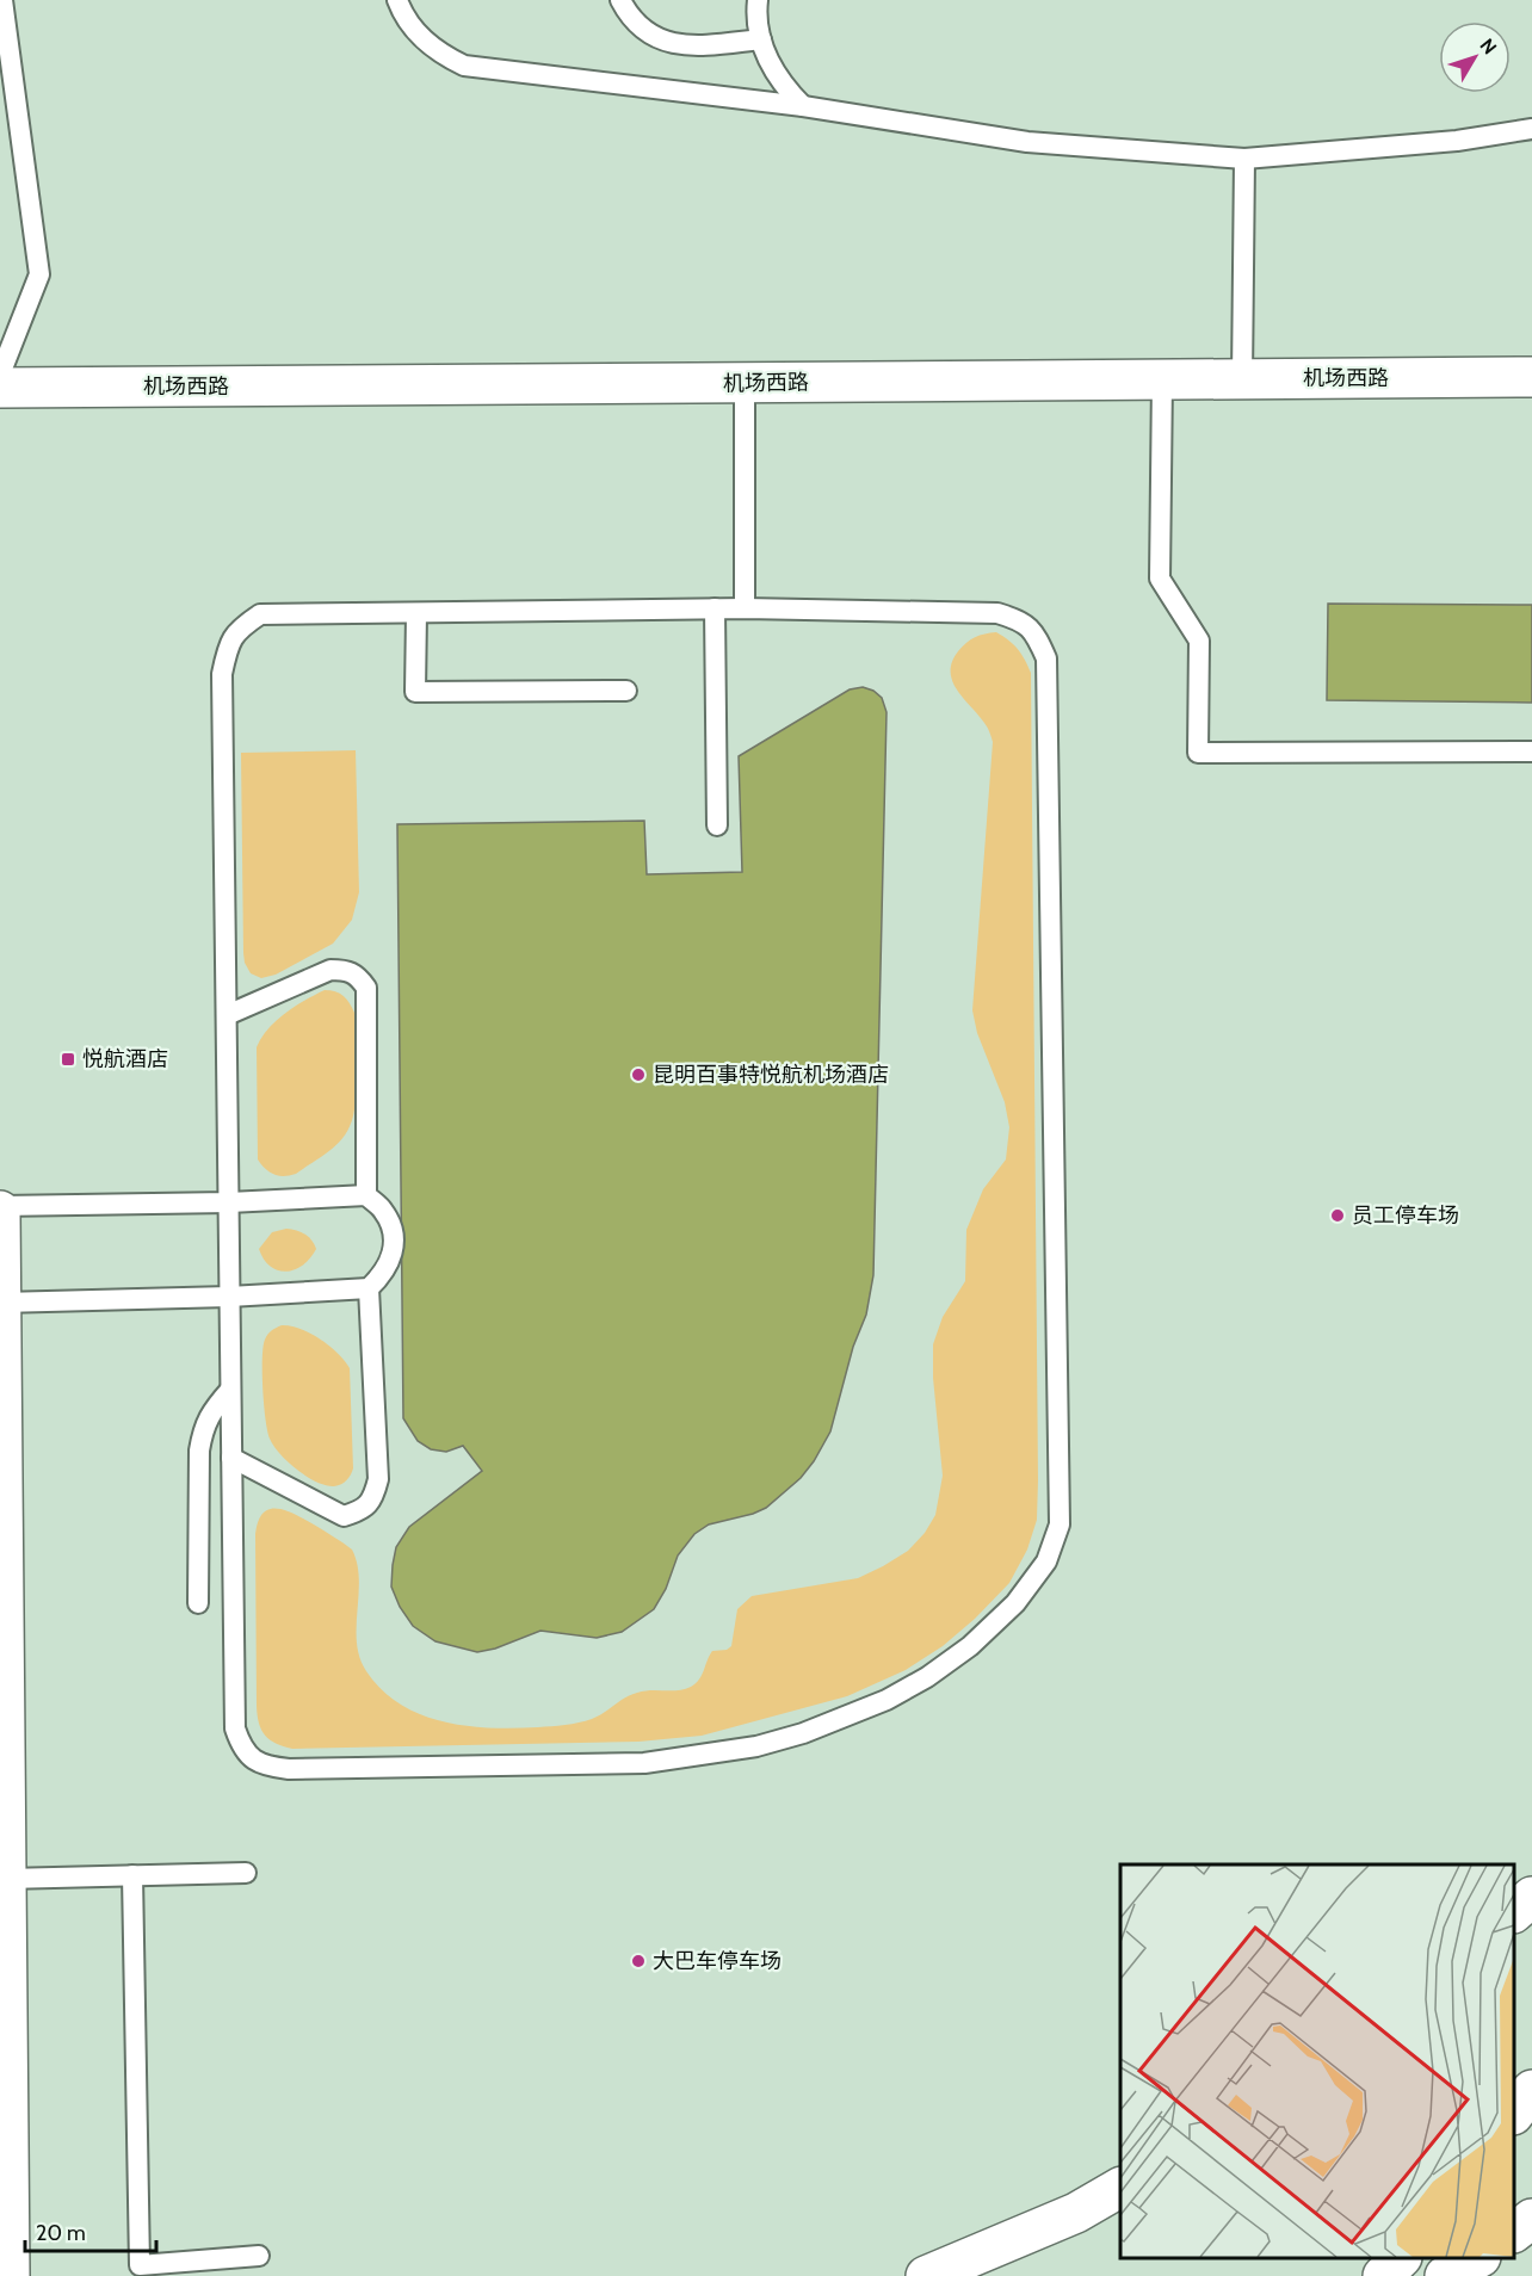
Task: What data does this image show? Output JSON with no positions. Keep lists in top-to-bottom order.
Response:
{
  "streets": {
    "main road": ["机场西路"]
  },
  "places": {
    "transit": ["悦航酒店"],
    "other": ["昆明百事特悦航机场酒店", "员工停车场", "大巴车停车场"]
  },
  "scale_bar": "20 m",
  "north": "top right"
}
